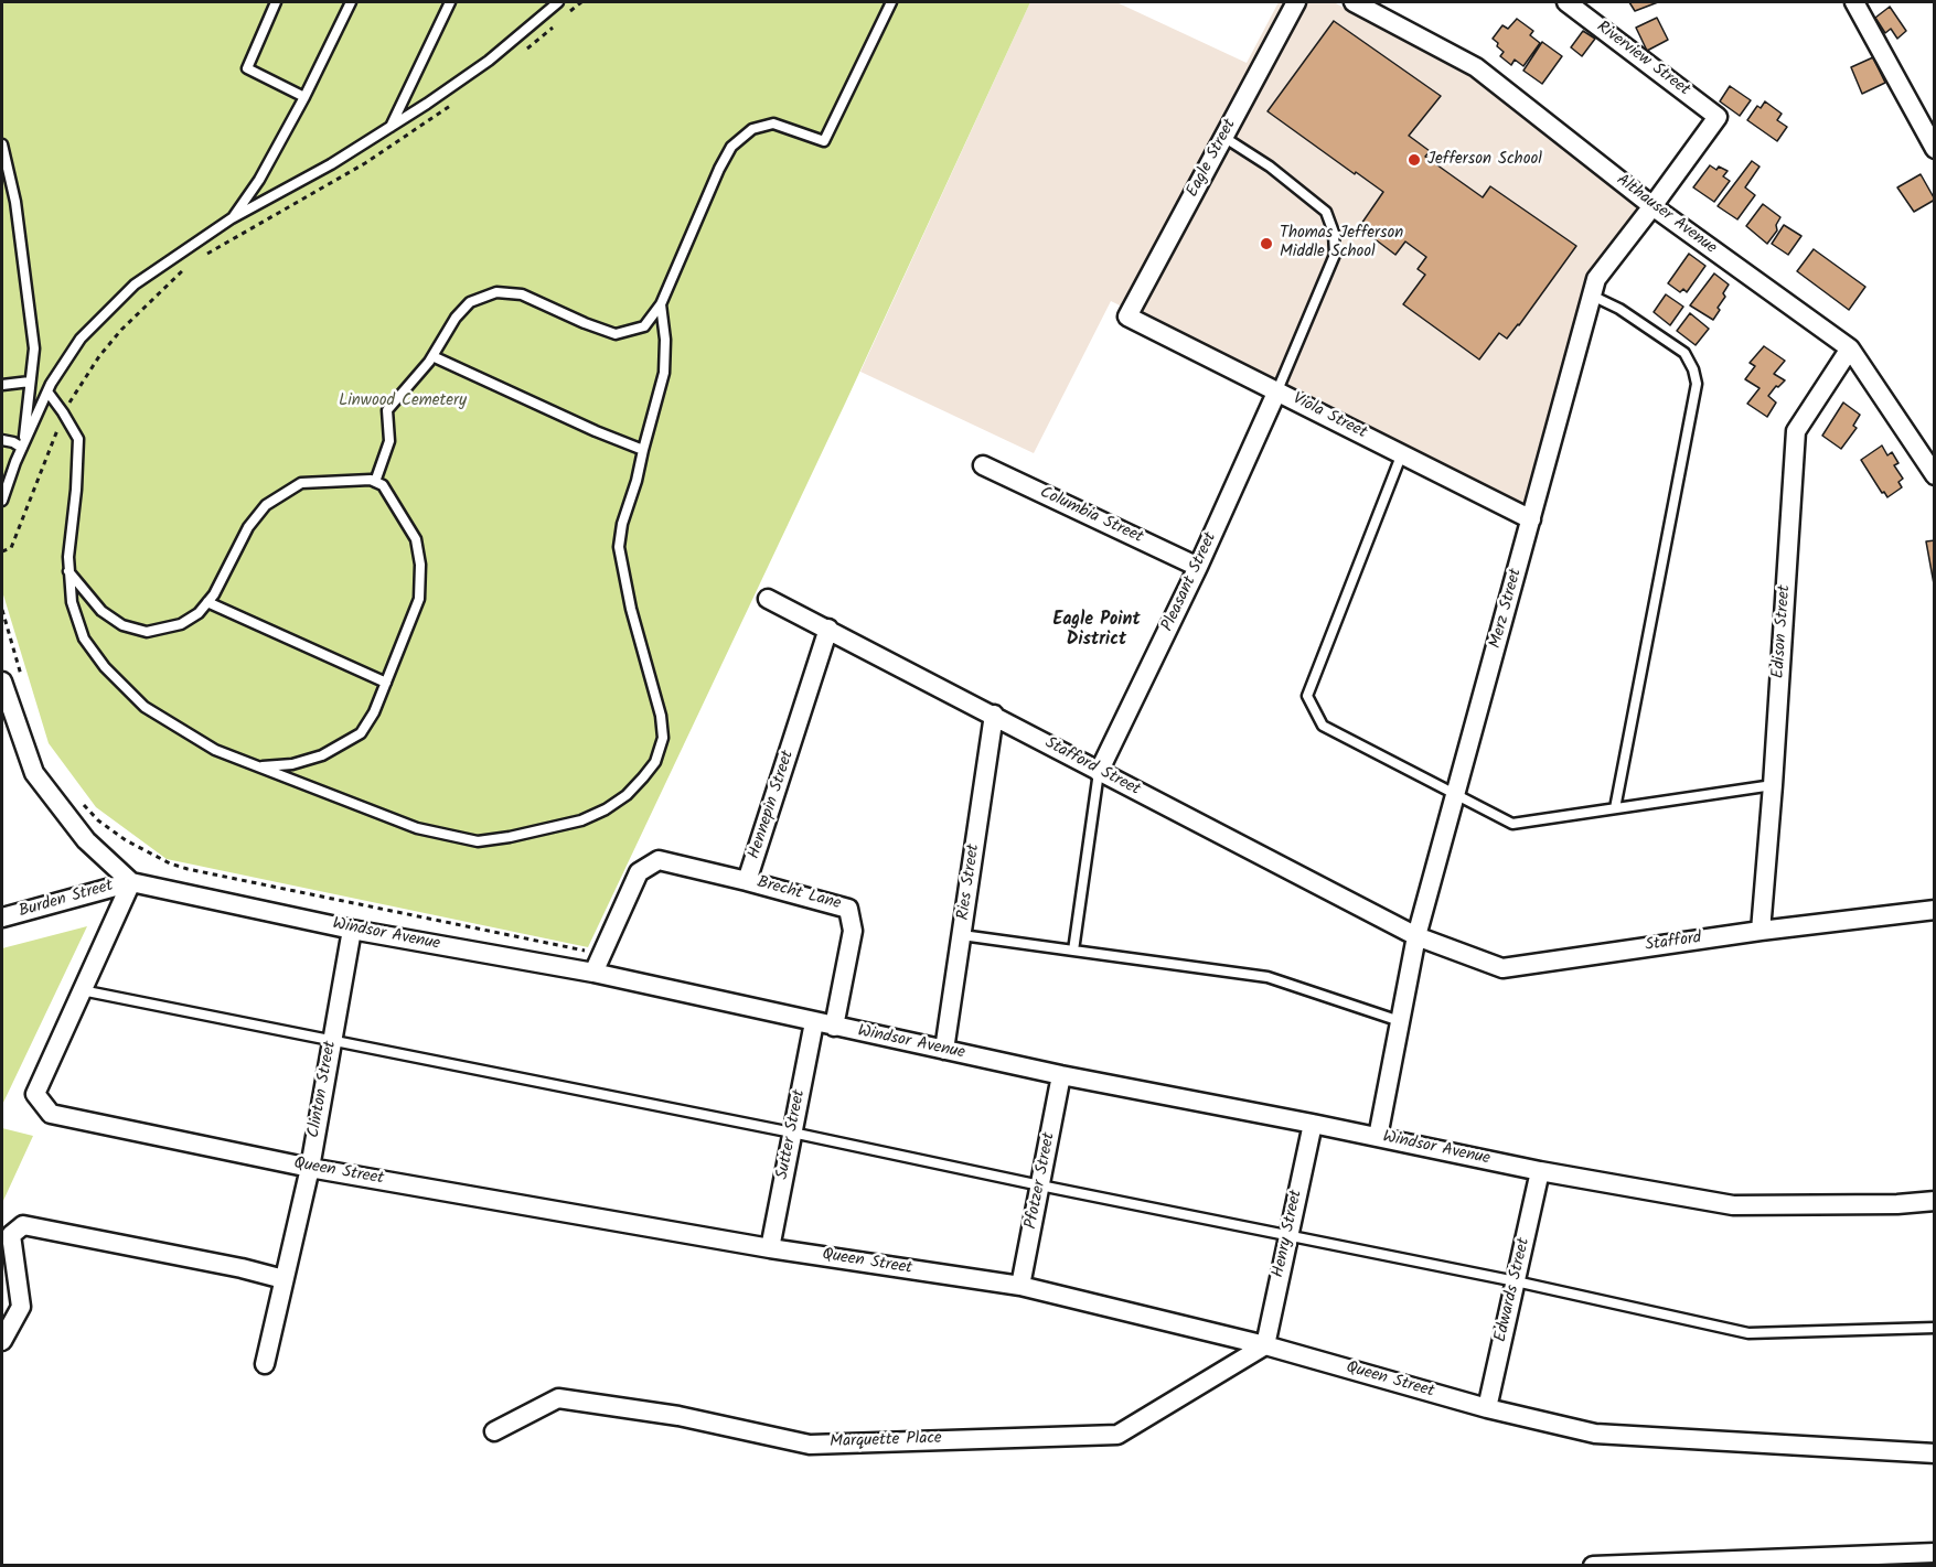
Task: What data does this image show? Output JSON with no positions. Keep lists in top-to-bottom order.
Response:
{
  "streets": {
    "street": [
      "Riverview Street",
      "Eagle Street",
      "Althauser Avenue",
      "Viola Street",
      "Columbia Street",
      "Pleasant Street",
      "Merz Street",
      "Edison Street",
      "Stafford Street",
      "Hennepin Street",
      "Ries Street",
      "Brecht Lane",
      "Burden Street",
      "Windsor Avenue",
      "Stafford",
      "Clinton Street",
      "Sutter Street",
      "Queen Street",
      "Pfotzer Street",
      "Henry Street",
      "Edwards Street",
      "Marquette Place"
    ]
  },
  "crossings": [
    ["Riverview Street", "Merz Street"],
    ["Eagle Street", "Viola Street"],
    ["Althauser Avenue", "Merz Street"],
    ["Althauser Avenue", "Edison Street"],
    ["Viola Street", "Pleasant Street"],
    ["Viola Street", "Merz Street"],
    ["Columbia Street", "Pleasant Street"],
    ["Pleasant Street", "Stafford Street"],
    ["Merz Street", "Stafford Street"],
    ["Merz Street", "Windsor Avenue"],
    ["Merz Street", "Stafford"],
    ["Edison Street", "Stafford"],
    ["Stafford Street", "Hennepin Street"],
    ["Stafford Street", "Ries Street"],
    ["Stafford Street", "Stafford"],
    ["Hennepin Street", "Brecht Lane"],
    ["Hennepin Street", "Windsor Avenue"],
    ["Ries Street", "Windsor Avenue"],
    ["Brecht Lane", "Windsor Avenue"],
    ["Burden Street", "Windsor Avenue"],
    ["Burden Street", "Queen Street"],
    ["Windsor Avenue", "Clinton Street"],
    ["Windsor Avenue", "Sutter Street"],
    ["Windsor Avenue", "Queen Street"],
    ["Windsor Avenue", "Pfotzer Street"],
    ["Windsor Avenue", "Henry Street"],
    ["Windsor Avenue", "Edwards Street"],
    ["Clinton Street", "Queen Street"],
    ["Sutter Street", "Queen Street"],
    ["Queen Street", "Pfotzer Street"],
    ["Queen Street", "Henry Street"],
    ["Queen Street", "Edwards Street"],
    ["Queen Street", "Marquette Place"],
    ["Henry Street", "Marquette Place"]
  ],
  "districts": ["Eagle Point District"],
  "parks": ["Linwood Cemetery"],
  "places": ["Jefferson School", "Thomas Jefferson Middle School"]
}
